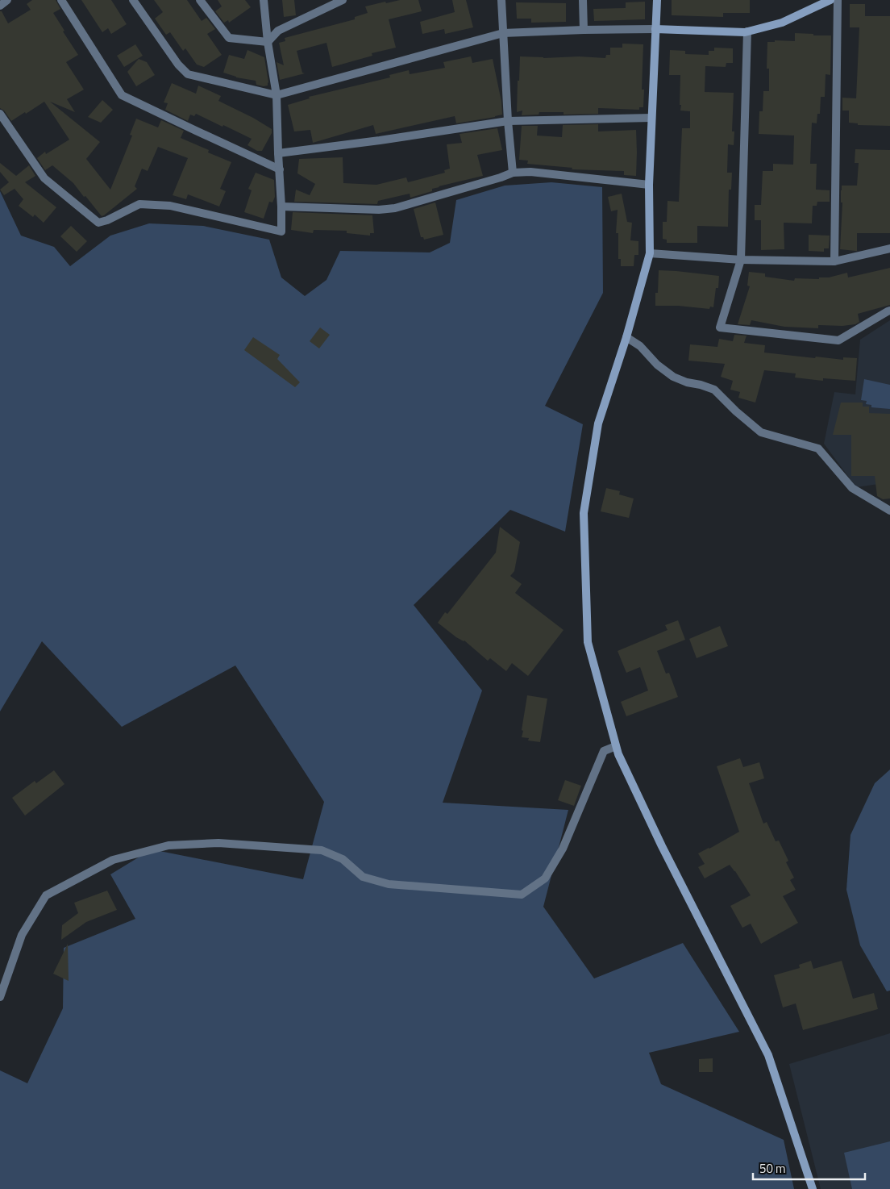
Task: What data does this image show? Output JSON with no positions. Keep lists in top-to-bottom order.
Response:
{
  "scale_bar": "50 m"
}
